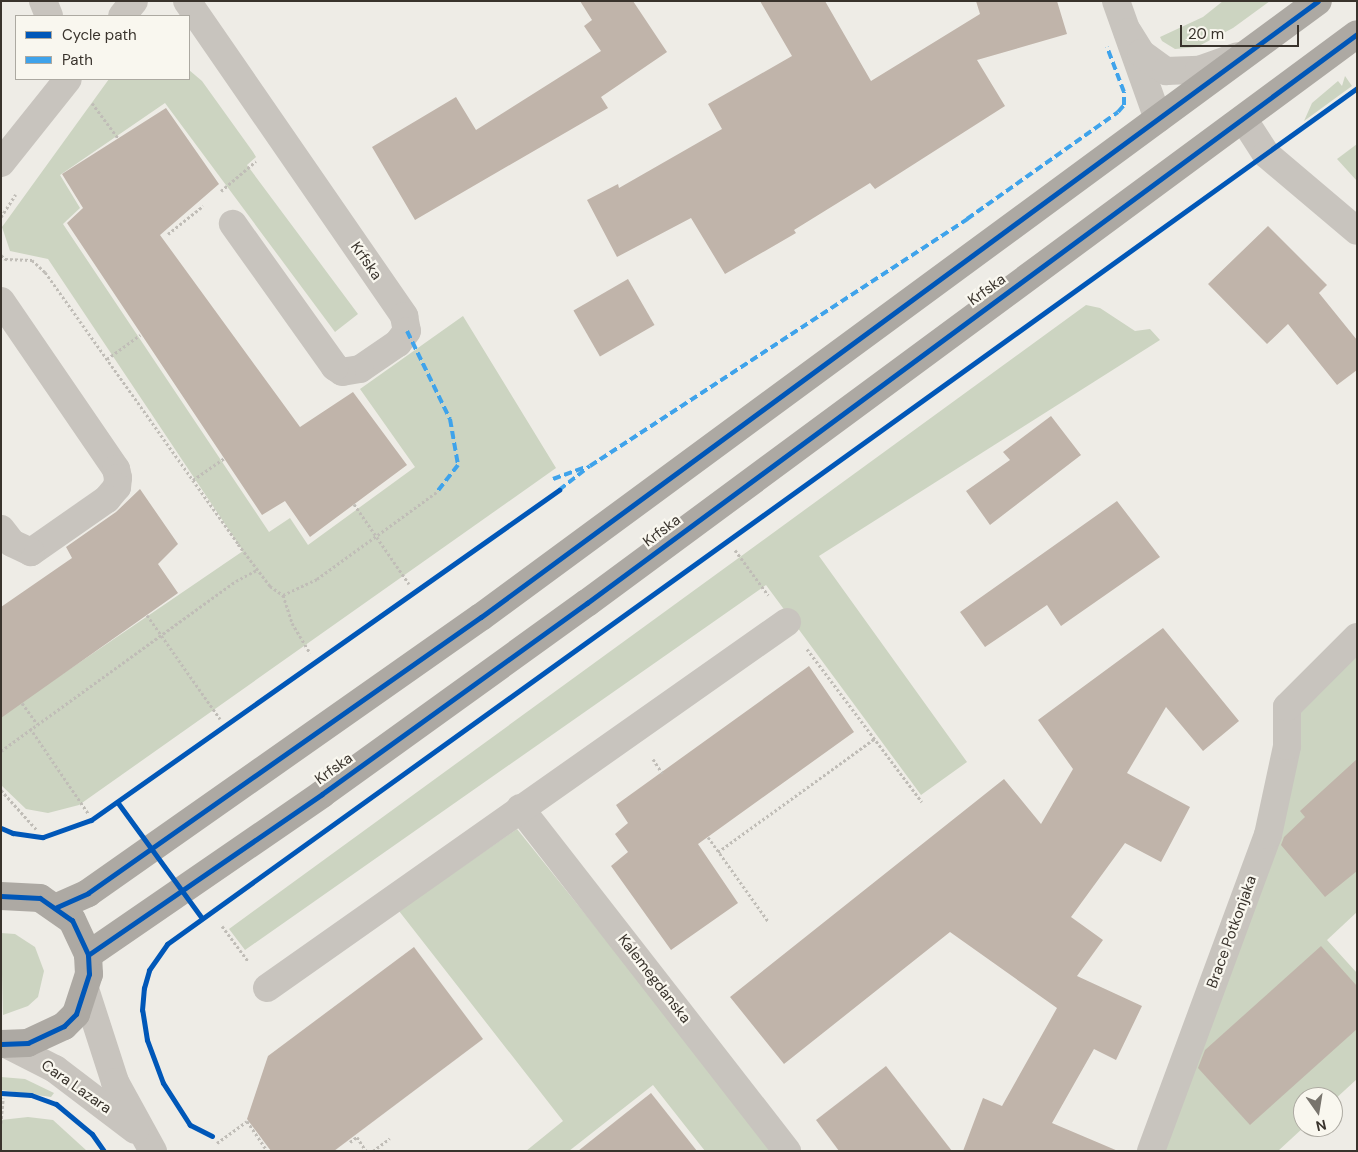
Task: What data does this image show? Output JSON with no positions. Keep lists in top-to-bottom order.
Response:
{
  "streets": {
    "main road": ["Krfska"],
    "street": ["Brace Potkonjaka", "Kalemegdanska", "Cara Lazara"]
  },
  "legend": ["Cycle path", "Path"],
  "scale_bar": "20 m",
  "north": "bottom"
}
